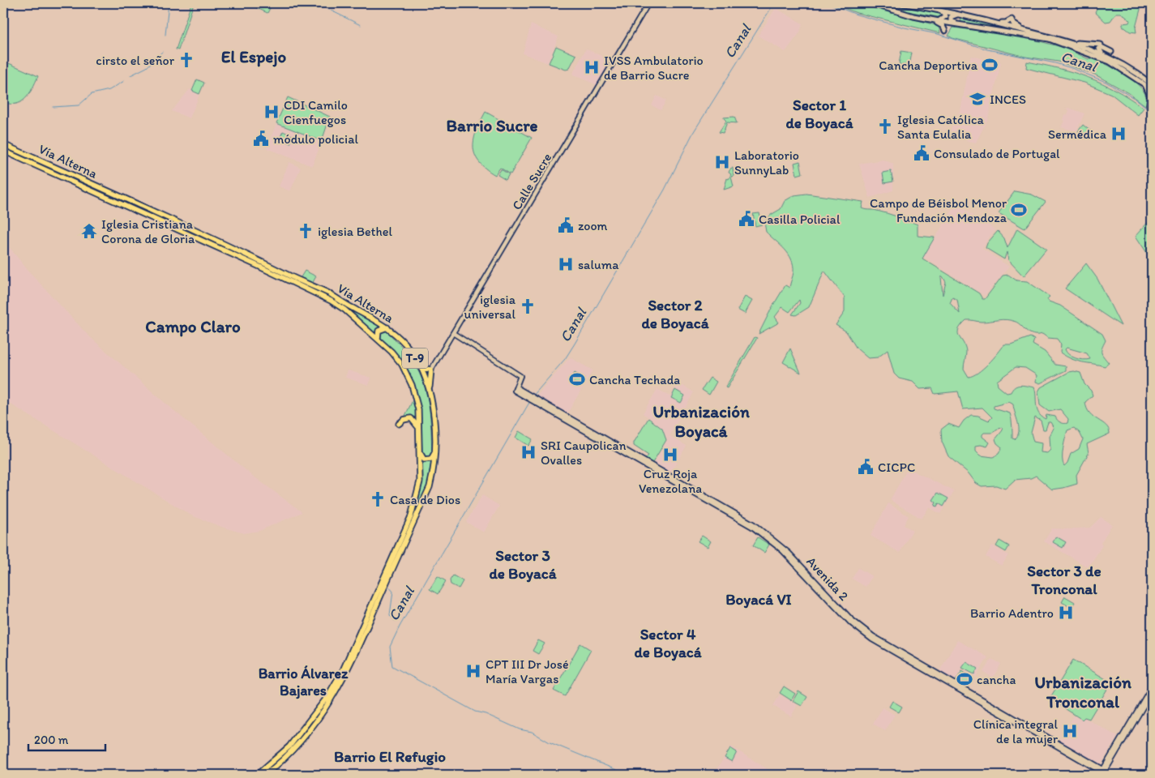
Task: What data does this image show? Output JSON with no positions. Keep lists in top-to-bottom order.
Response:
{
  "streets": {
    "highway": ["Vía Alterna", "T-9"],
    "street": ["Calle Sucre", "Avenida 2"]
  },
  "crossings": [
    ["Calle Sucre", "Avenida 2"]
  ],
  "districts": [
    "El Espejo",
    "Sector 1 de Boyacá",
    "Barrio Sucre",
    "Sector 2 de Boyacá",
    "Campo Claro",
    "Urbanización Boyacá",
    "Sector 3 de Boyacá",
    "Sector 3 de Tronconal",
    "Boyacá VI",
    "Sector 4 de Boyacá",
    "Barrio Álvarez Bajares",
    "Urbanización Tronconal",
    "Barrio El Refugio"
  ],
  "water": ["Canal"],
  "places": {
    "church": [
      "cirsto el señor",
      "Iglesia Católica Santa Eulalia",
      "iglesia Bethel",
      "iglesia universal",
      "Casa de Dios"
    ],
    "sports": [
      "Cancha Deportiva",
      "Campo de Béisbol Menor Fundación Mendoza",
      "Cancha Techada",
      "cancha"
    ],
    "hospital": [
      "IVSS Ambulatorio de Barrio Sucre",
      "CDI Camilo Cienfuegos",
      "Sermédica",
      "Laboratorio SunnyLab",
      "saluma",
      "SRI Caupolican Ovalles",
      "Cruz Roja Venezolana",
      "Barrio Adentro",
      "CPT III Dr José María Vargas",
      "Clínica integral de la mujer"
    ],
    "school or university": ["INCES"],
    "public building": [
      "módulo policial",
      "Consulado de Portugal",
      "Casilla Policial",
      "zoom",
      "CICPC"
    ],
    "temple": ["Iglesia Cristiana Corona de Gloria"]
  },
  "scale_bar": "200 m"
}
